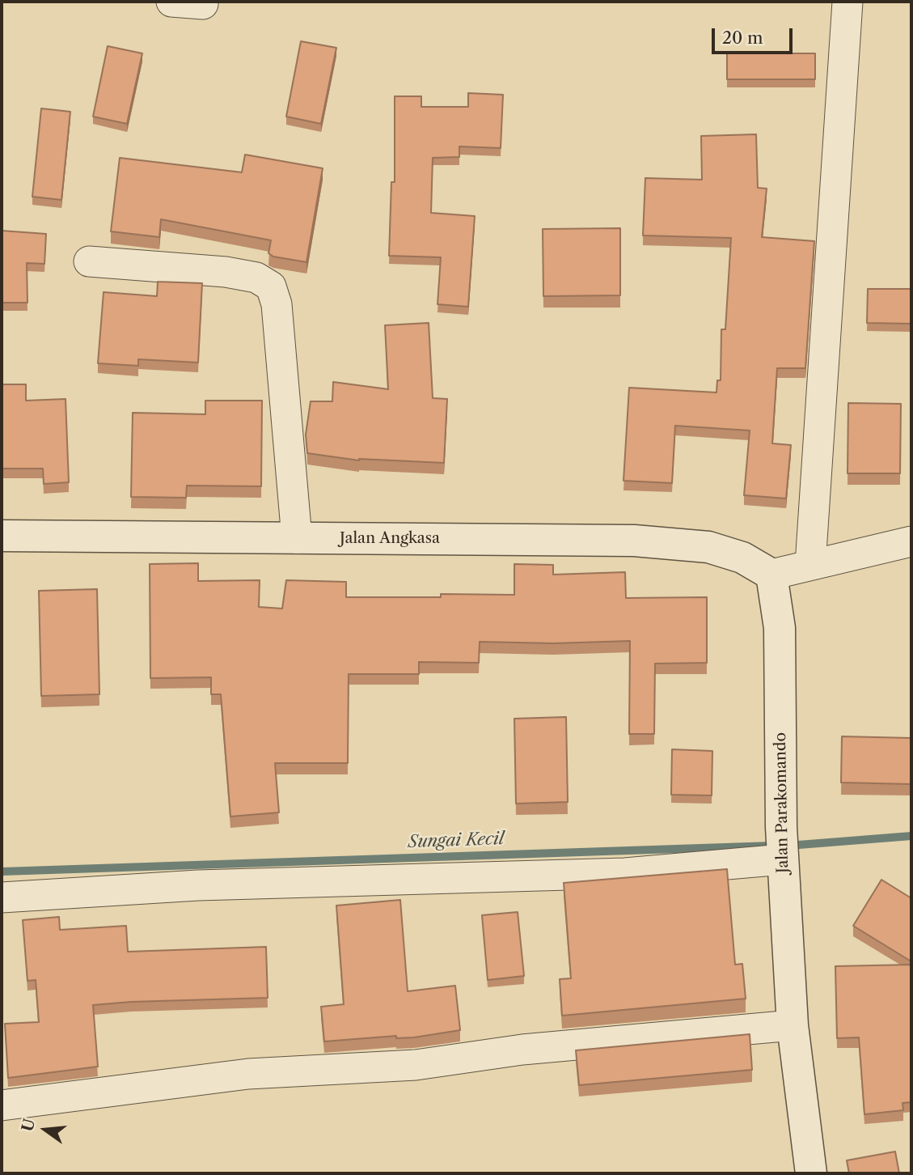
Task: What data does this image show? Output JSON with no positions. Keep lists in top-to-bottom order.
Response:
{
  "streets": {
    "street": ["Jalan Angkasa", "Jalan Parakomando"]
  },
  "crossings": [
    ["Jalan Angkasa", "Jalan Parakomando"]
  ],
  "water": ["Sungai Kecil"],
  "scale_bar": "20 m",
  "north": "left"
}
